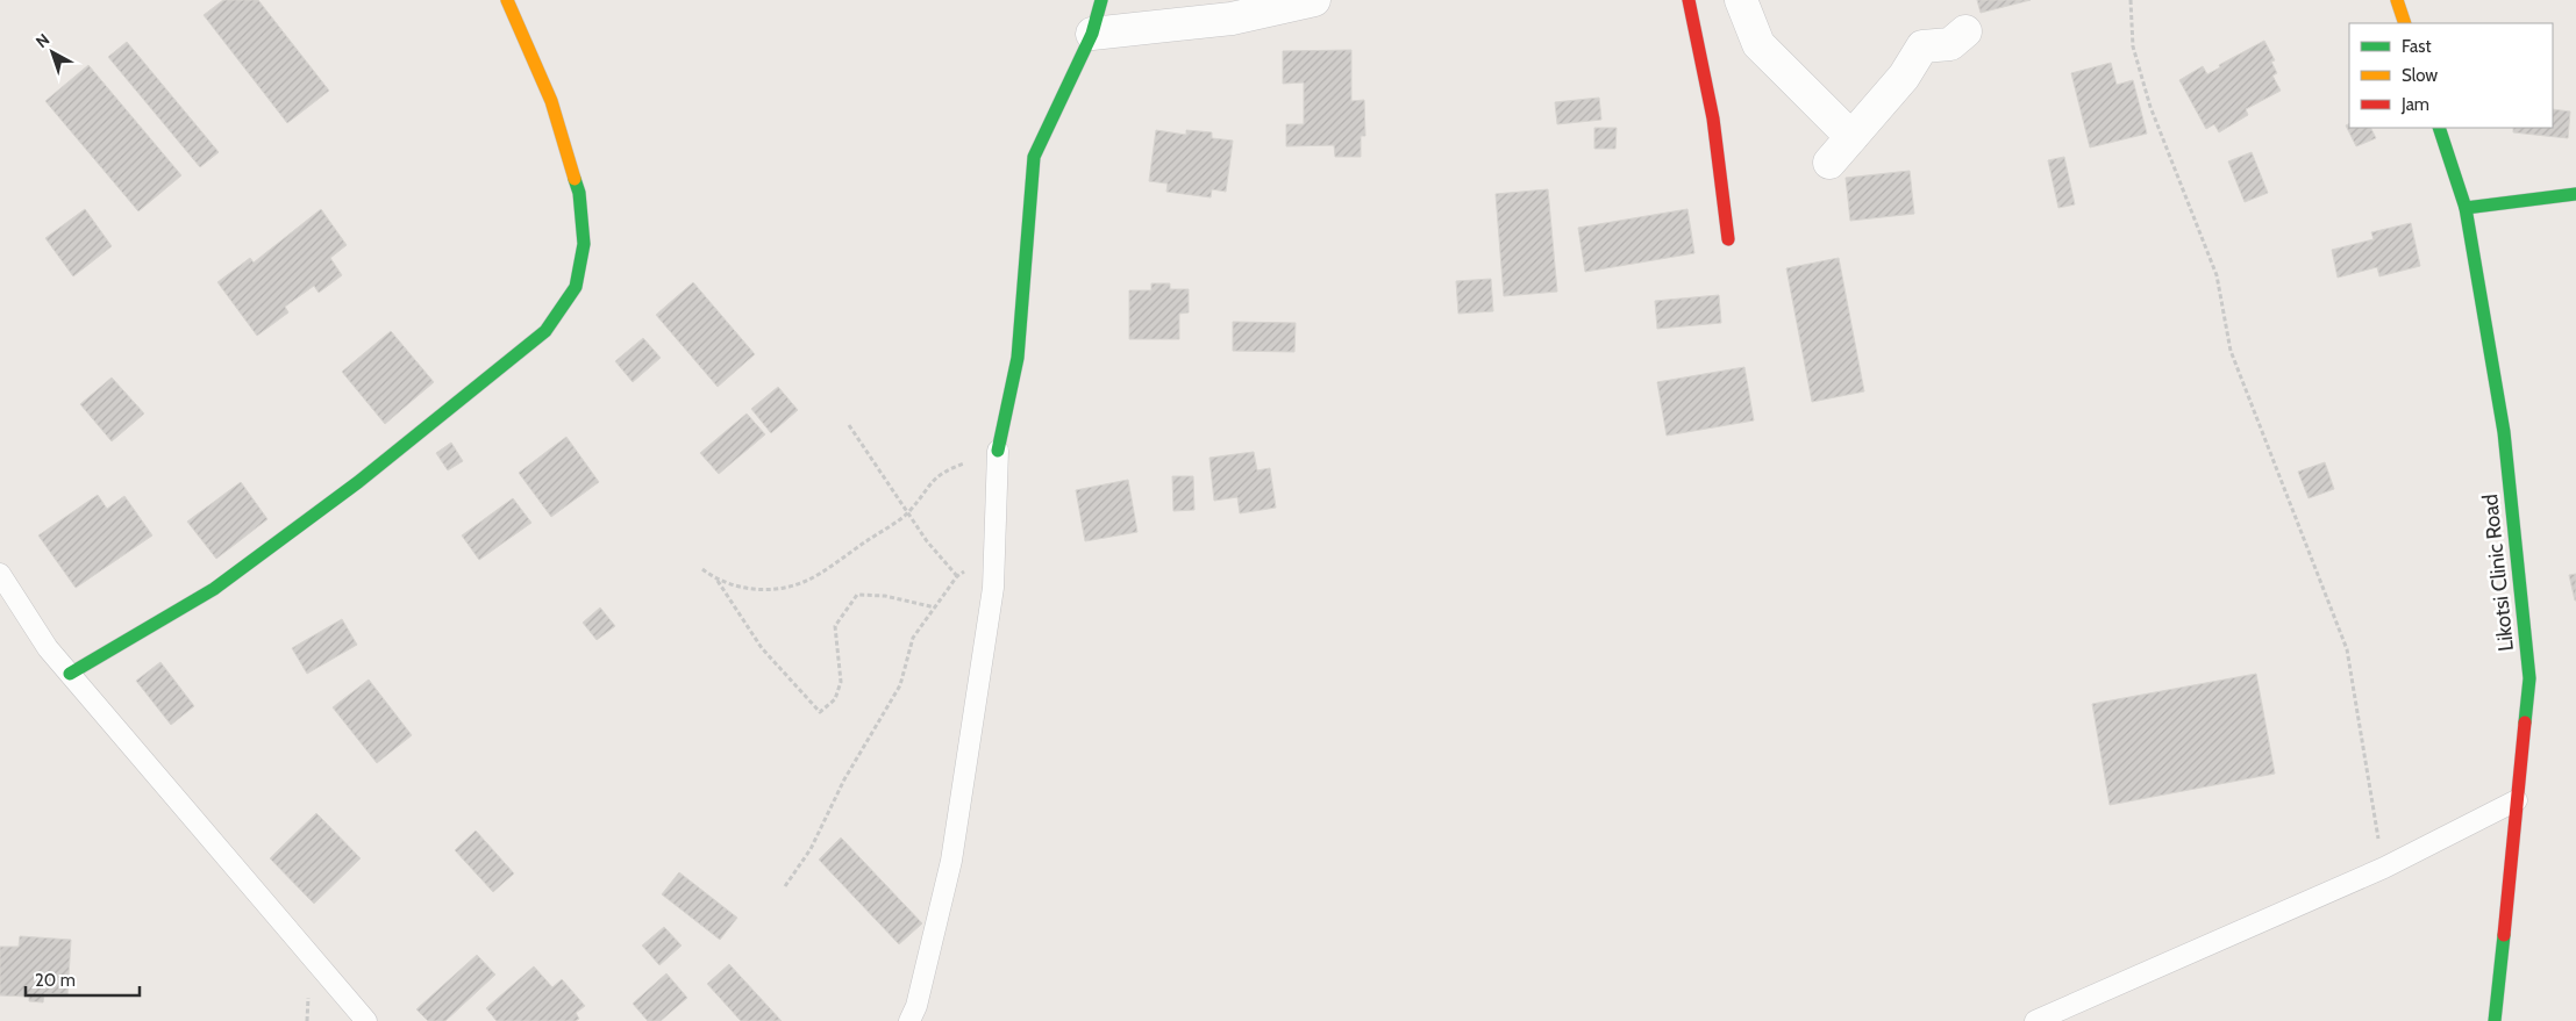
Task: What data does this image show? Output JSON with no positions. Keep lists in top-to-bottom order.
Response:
{
  "streets": {
    "street": ["Likotsi Clinic Road"]
  },
  "legend": ["Fast", "Slow", "Jam"],
  "scale_bar": "20 m",
  "north": "top left"
}
